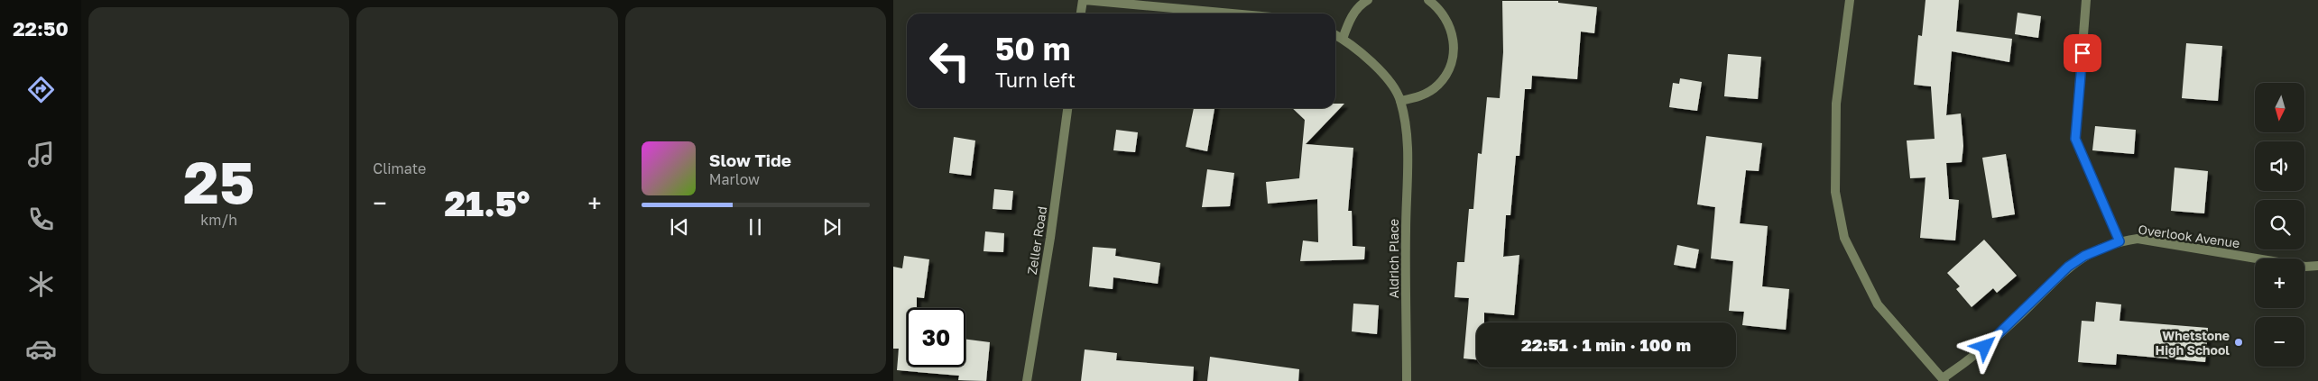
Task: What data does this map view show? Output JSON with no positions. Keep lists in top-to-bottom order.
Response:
{
  "streets": {
    "street": ["Overlook Avenue", "Zeller Road", "Aldrich Place"]
  },
  "places": ["Whetstone High School"],
  "north": "bottom",
  "page": {
    "tabs": "22:50",
    "tile": [
      ["25", "km/h"],
      "Climate"
    ],
    "turn": ["50 m", "Turn left"],
    "map_buttons": ["+", "−"],
    "song": ["Slow Tide", "Marlow"],
    "heat": ["−", "21.5°", "+"],
    "limit": "30",
    "trip": "22:51 · 1 min · 100 m"
  }
}
